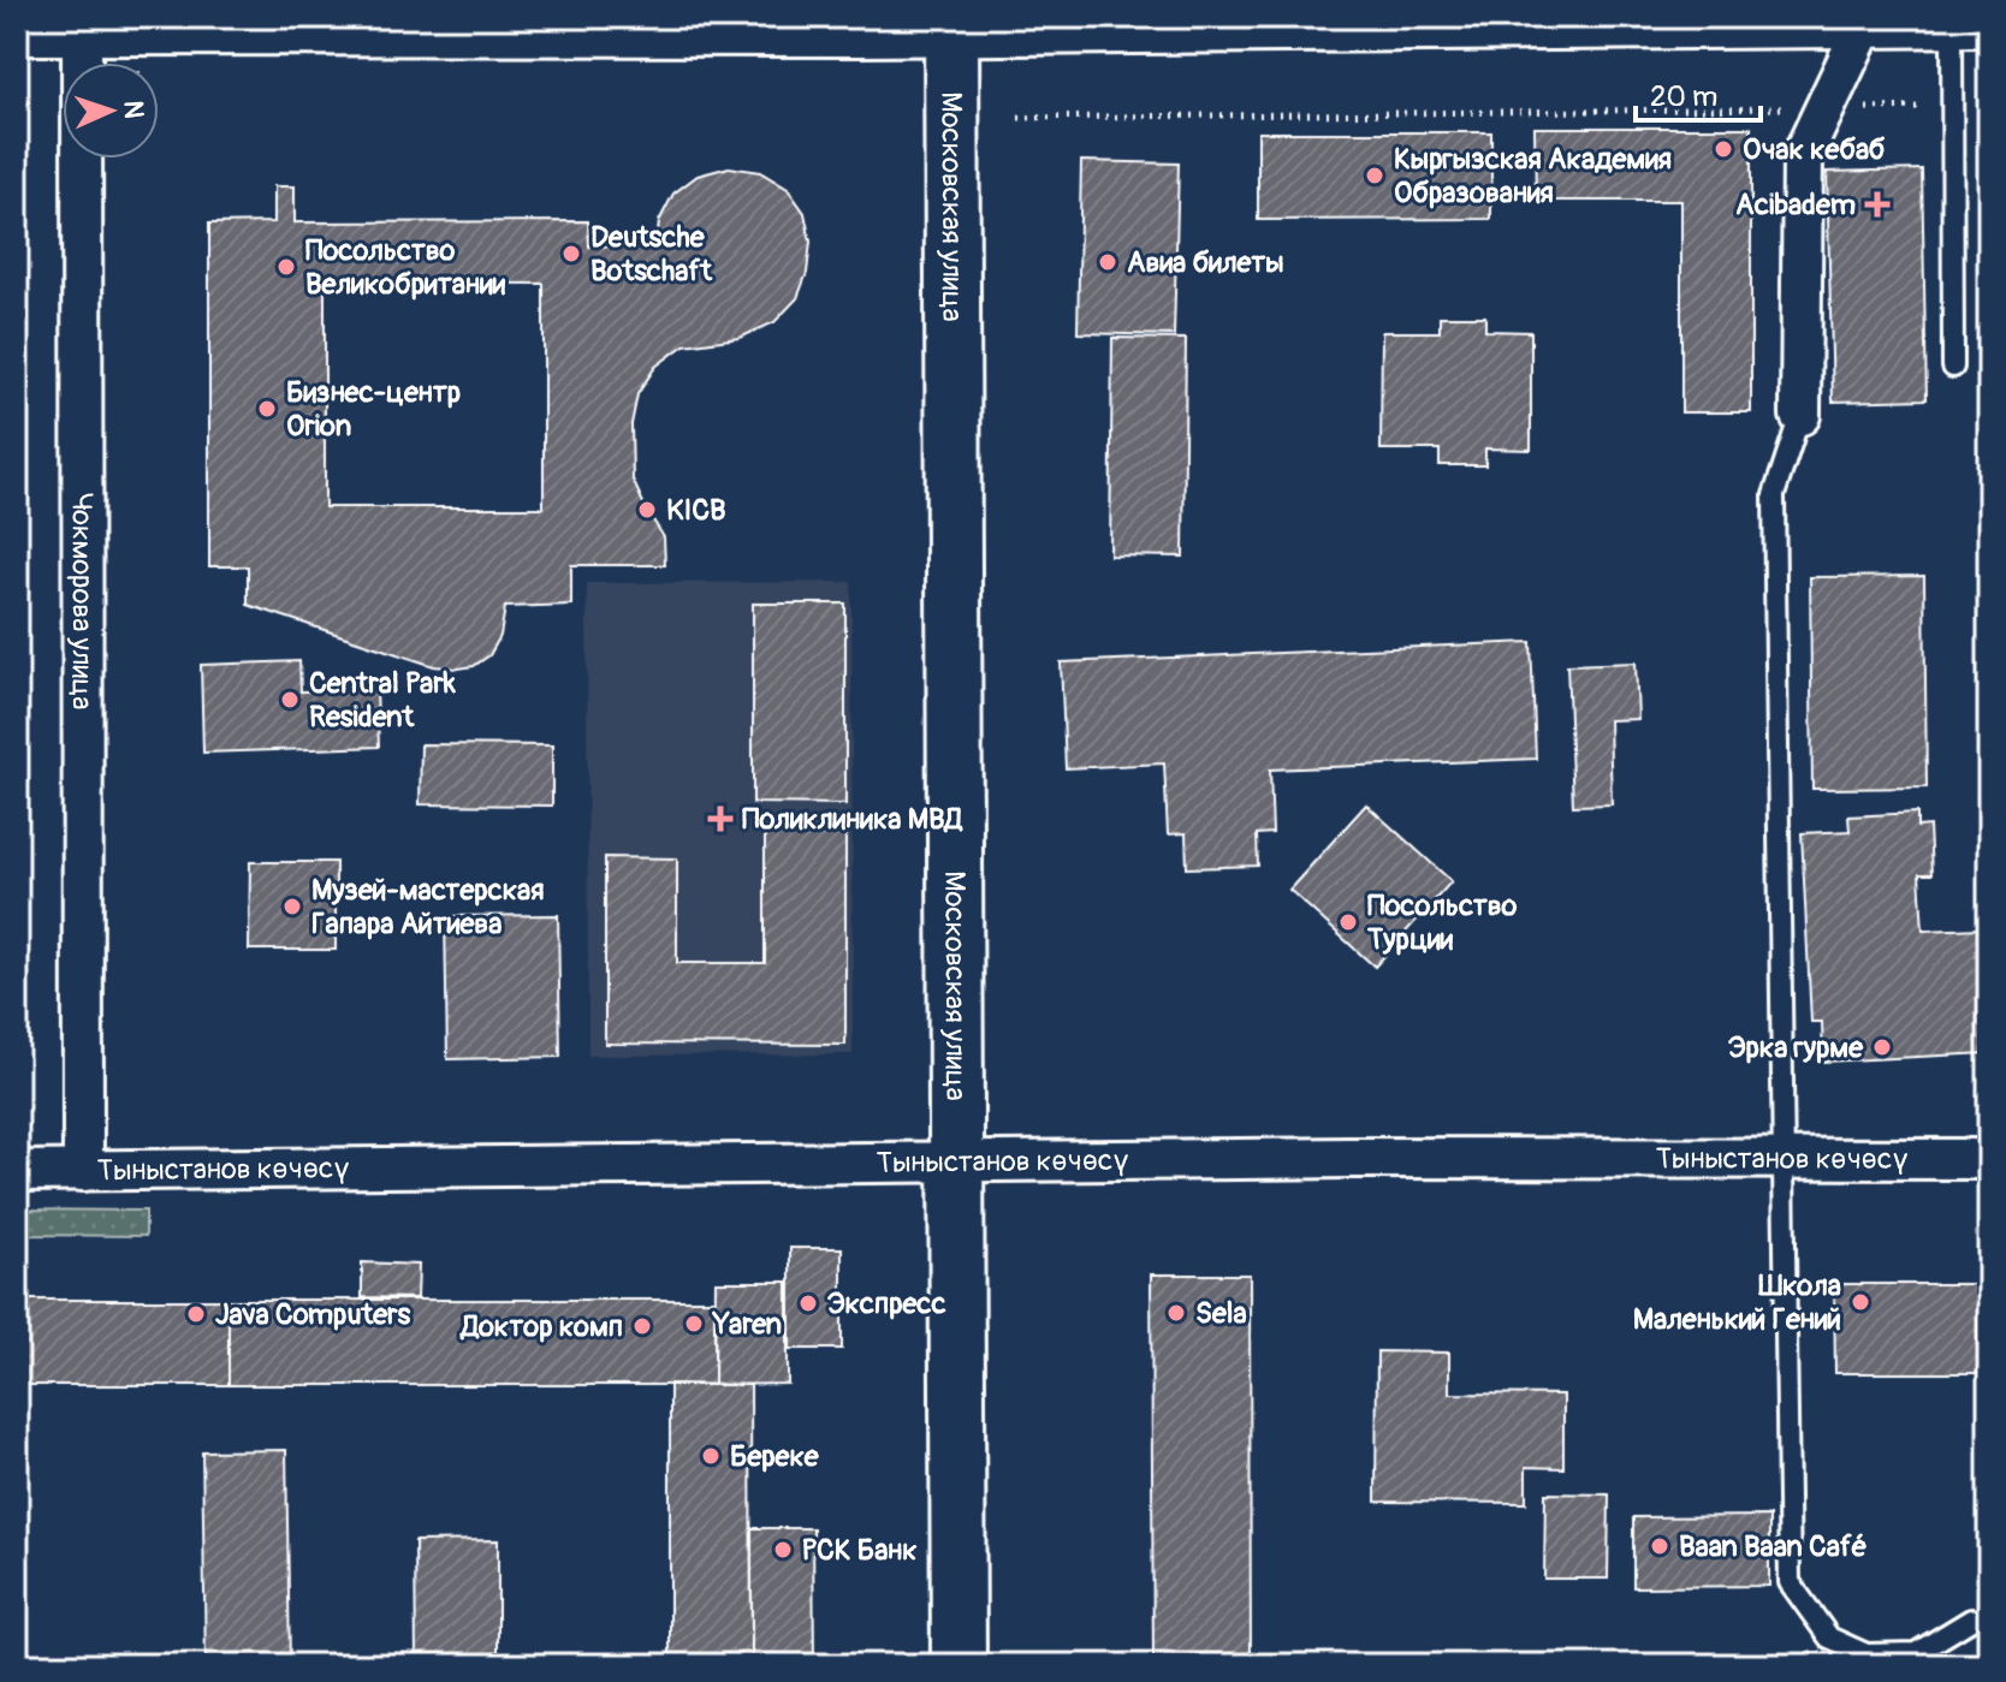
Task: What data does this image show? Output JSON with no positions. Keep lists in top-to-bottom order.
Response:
{
  "streets": {
    "main road": ["Московская улица"],
    "street": ["Чокморова улица", "Тыныстанов көчөсү"]
  },
  "crossings": [
    ["Московская улица", "Тыныстанов көчөсү"],
    ["Чокморова улица", "Тыныстанов көчөсү"]
  ],
  "places": {
    "other": [
      "Очак кебаб",
      "Кыргызская Академия Образования",
      "Deutsche Botschaft",
      "Авиа билеты",
      "Посольство Великобритании",
      "Бизнес-центр Orion",
      "KICB",
      "Central Park Resident",
      "Музей-мастерская Гапара Айтиева",
      "Посольство Турции",
      "Эрка гурме",
      "Школа Маленький Гений",
      "Экспресс",
      "Sela",
      "Java Computers",
      "Yaren",
      "Доктор комп",
      "Береке",
      "Baan Baan Café",
      "РСК Банк"
    ],
    "health": ["Acibadem", "Поликлиника МВД"]
  },
  "scale_bar": "20 m",
  "north": "right"
}
